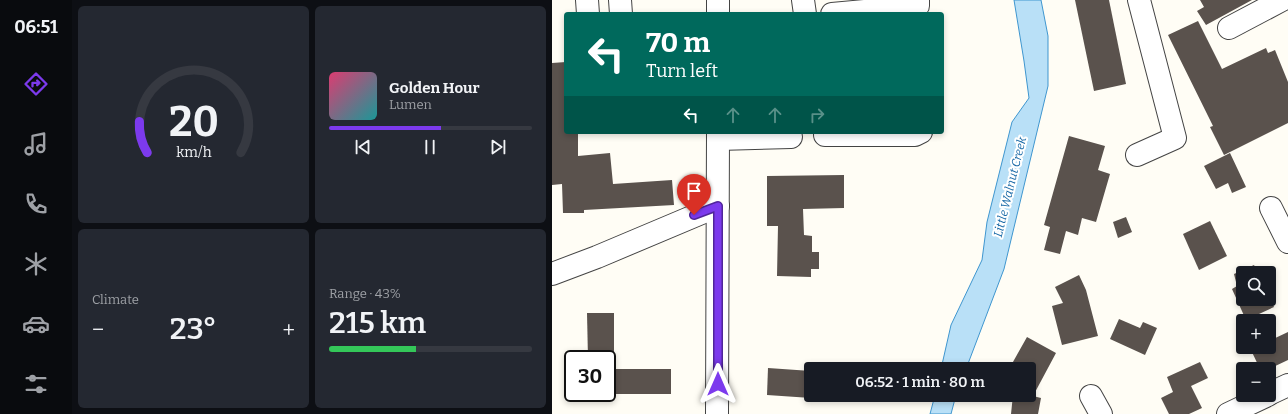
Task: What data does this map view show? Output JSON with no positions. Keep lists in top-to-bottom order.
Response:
{
  "water": ["Little Walnut Creek"],
  "page": {
    "tabs": "06:51",
    "turn": ["70 m", "Turn left"],
    "song": ["Golden Hour", "Lumen"],
    "tile": [
      "Climate",
      ["Range · 43%", "215 km"]
    ],
    "map_buttons": ["+", "−"],
    "heat": ["−", "23°", "+"],
    "limit": "30",
    "trip": "06:52 · 1 min · 80 m",
    "gauge": ["20", "km/h"]
  }
}
